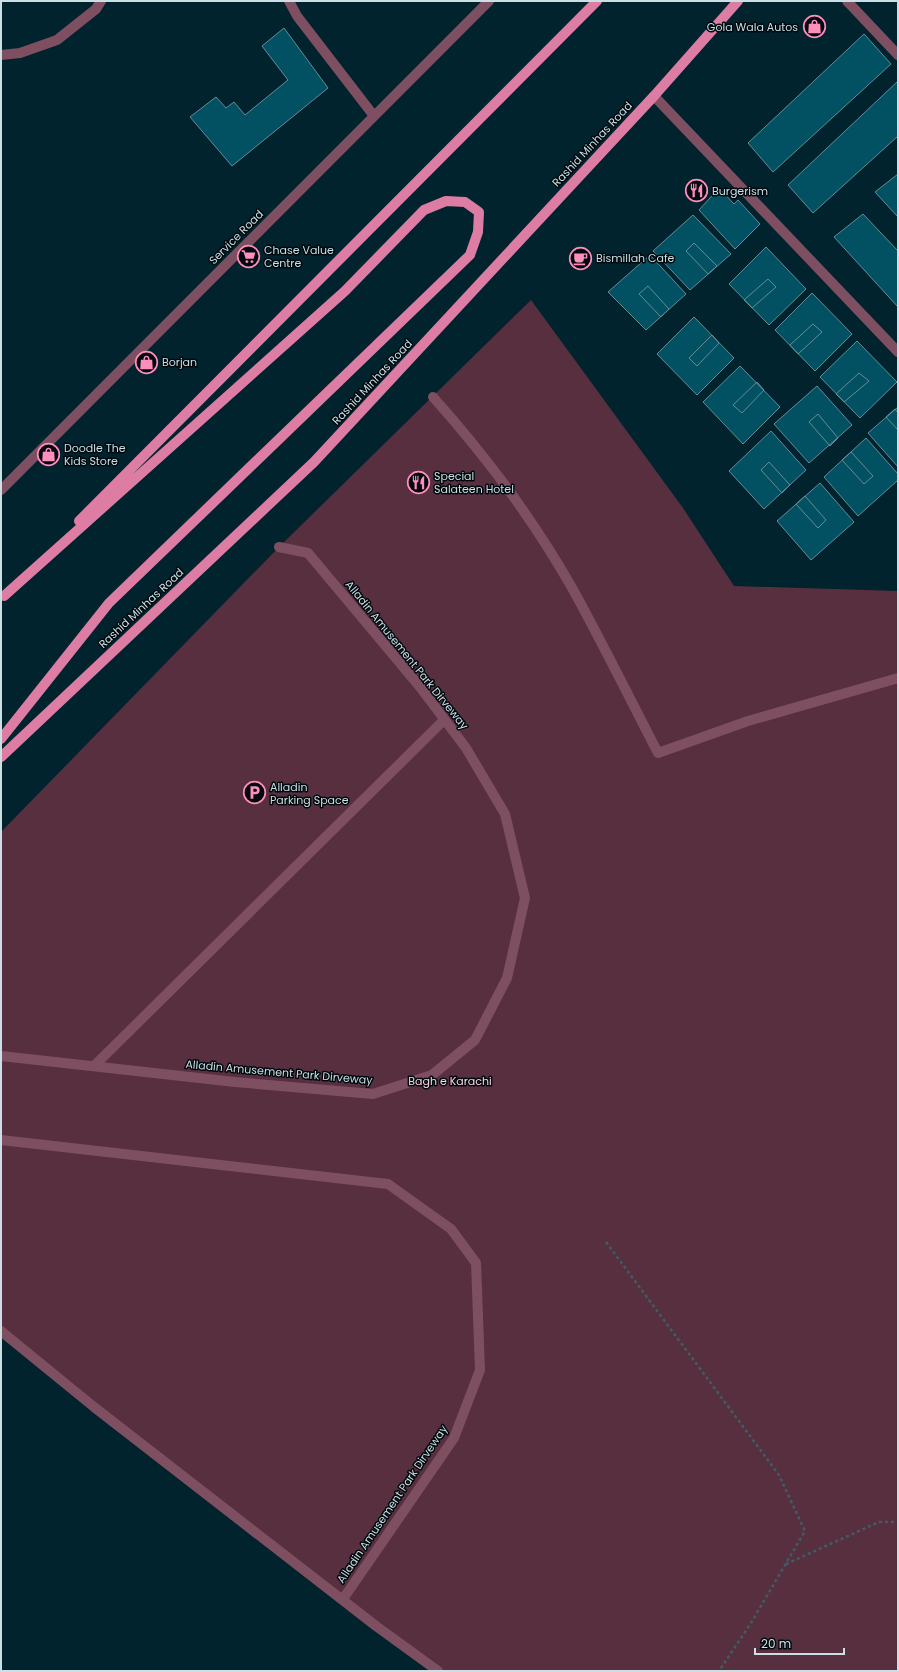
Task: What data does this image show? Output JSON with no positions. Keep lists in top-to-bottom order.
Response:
{
  "streets": {
    "main road": ["Rashid Minhas Road"],
    "street": ["Service Road", "Alladin Amusement Park Dirveway"]
  },
  "parks": ["Bagh e Karachi"],
  "places": {
    "shop": ["Gola Wala Autos", "Borjan", "Doodle The Kids Store"],
    "restaurant": ["Burgerism", "Special Salateen Hotel"],
    "supermarket": ["Chase Value Centre"],
    "cafe": ["Bismillah Cafe"],
    "parking": ["Alladin Parking Space"]
  },
  "scale_bar": "20 m"
}
